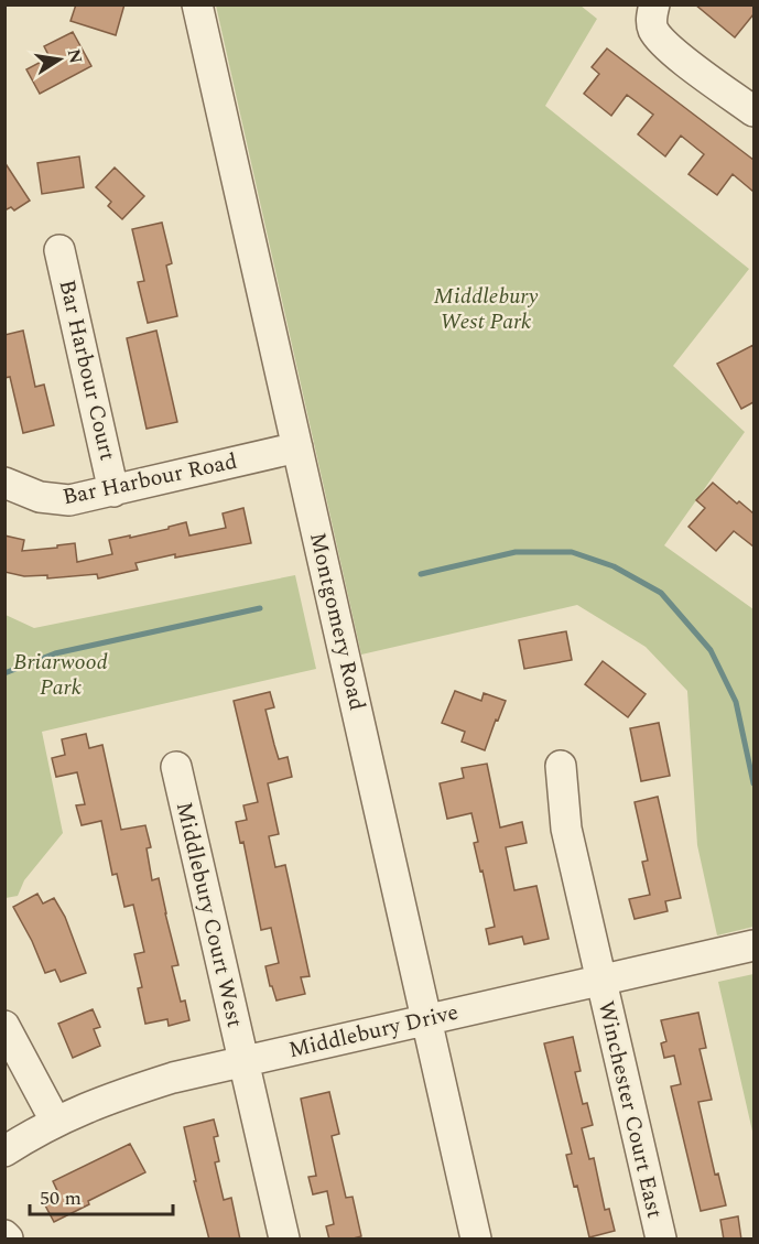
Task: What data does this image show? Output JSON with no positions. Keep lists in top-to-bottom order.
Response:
{
  "streets": {
    "street": [
      "Bar Harbour Court",
      "Bar Harbour Road",
      "Montgomery Road",
      "Middlebury Court West",
      "Middlebury Drive",
      "Winchester Court East"
    ]
  },
  "crossings": [
    ["Bar Harbour Court", "Bar Harbour Road"],
    ["Bar Harbour Road", "Montgomery Road"],
    ["Montgomery Road", "Middlebury Drive"],
    ["Middlebury Court West", "Middlebury Drive"],
    ["Middlebury Drive", "Winchester Court East"]
  ],
  "parks": ["Middlebury West Park", "Briarwood Park"],
  "scale_bar": "50 m",
  "north": "right"
}
